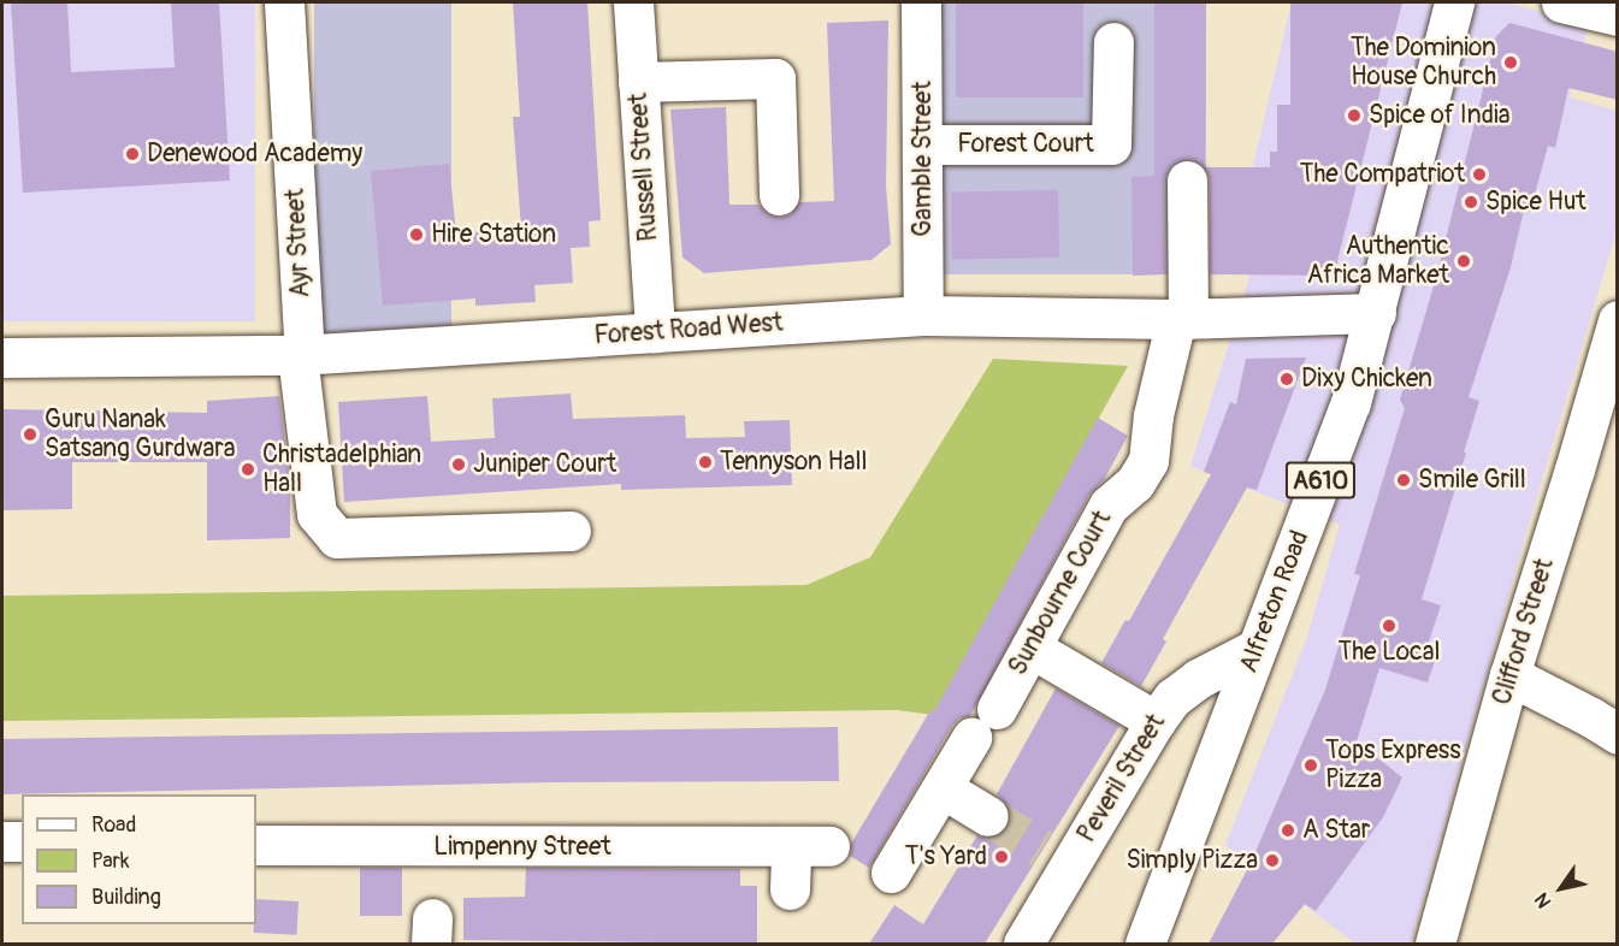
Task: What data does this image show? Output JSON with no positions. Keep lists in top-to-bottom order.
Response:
{
  "streets": {
    "street": [
      "Forest Court",
      "Gamble Street",
      "Russell Street",
      "Ayr Street",
      "Forest Road West",
      "A610",
      "Sunbourne Court",
      "Alfreton Road",
      "Clifford Street",
      "Peveril Street",
      "Limpenny Street"
    ]
  },
  "crossings": [
    ["Forest Court", "Gamble Street"],
    ["Gamble Street", "Forest Road West"],
    ["Russell Street", "Forest Road West"],
    ["Ayr Street", "Forest Road West"],
    ["Forest Road West", "Sunbourne Court"],
    ["Forest Road West", "Alfreton Road"],
    ["Alfreton Road", "Peveril Street"]
  ],
  "places": [
    "The Dominion House Church",
    "Spice of India",
    "Denewood Academy",
    "The Compatriot",
    "Spice Hut",
    "Hire Station",
    "Authentic Africa Market",
    "Dixy Chicken",
    "Guru Nanak Satsang Gurdwara",
    "Tennyson Hall",
    "Juniper Court",
    "Christadelphian Hall",
    "Smile Grill",
    "The Local",
    "Tops Express Pizza",
    "A Star",
    "T's Yard",
    "Simply Pizza"
  ],
  "legend": ["Road", "Park", "Building"],
  "north": "bottom left"
}
